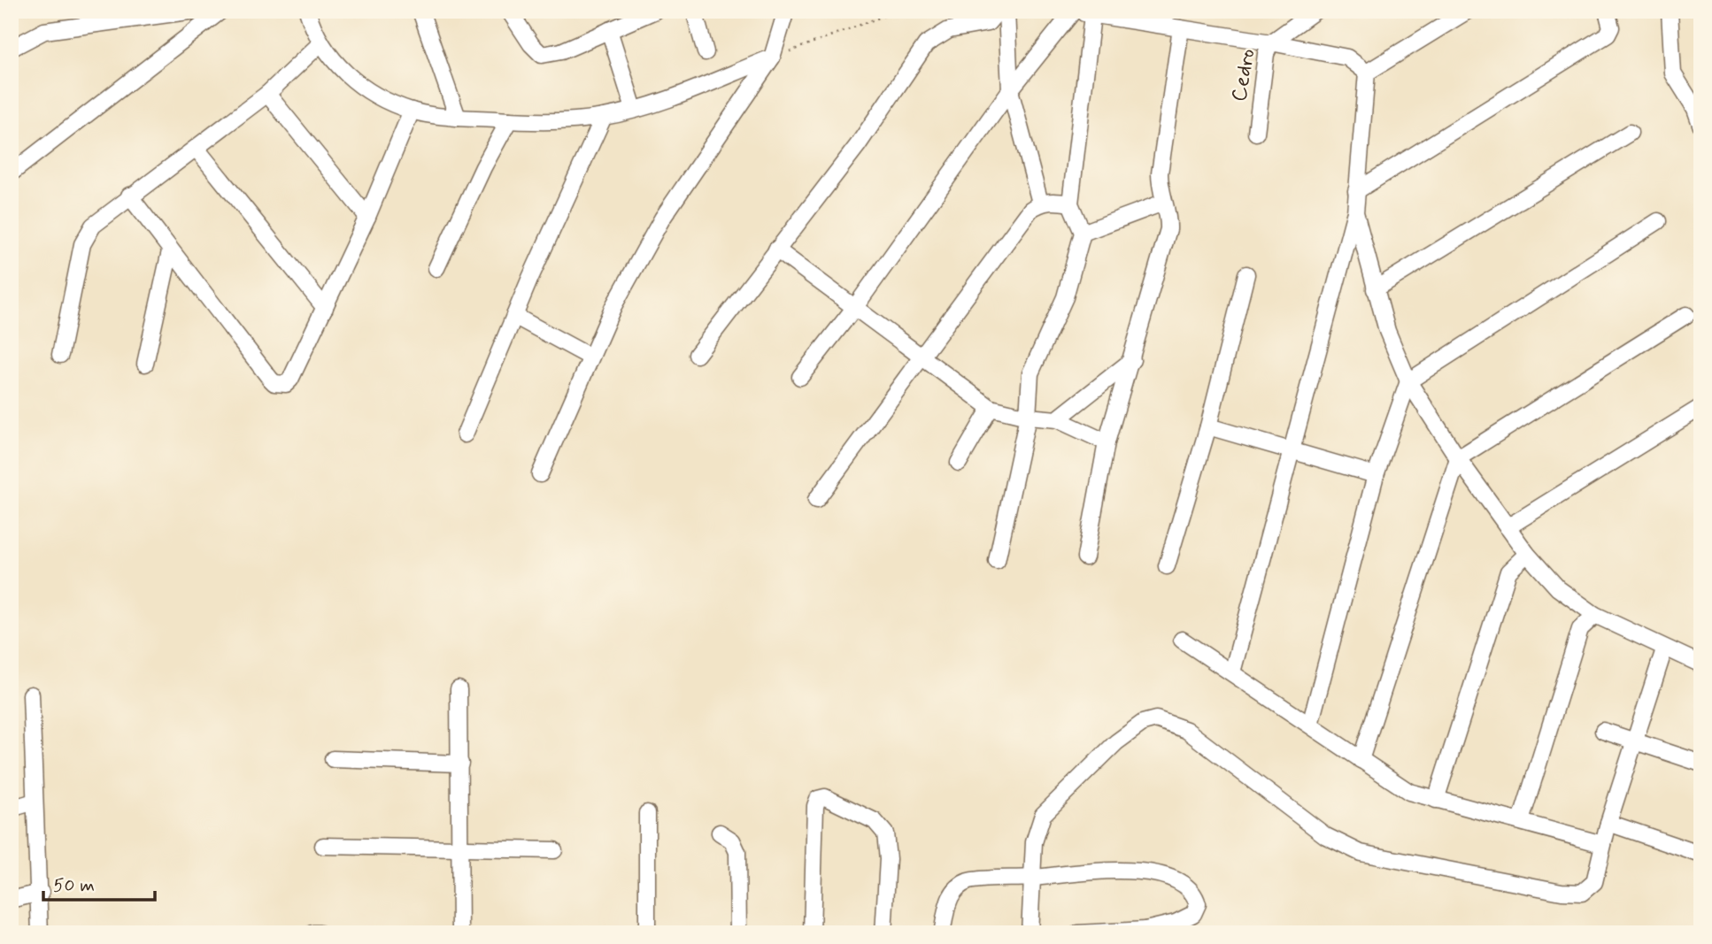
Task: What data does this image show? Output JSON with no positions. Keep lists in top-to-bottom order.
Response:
{
  "streets": {
    "street": ["Cedro"]
  },
  "scale_bar": "50 m"
}
